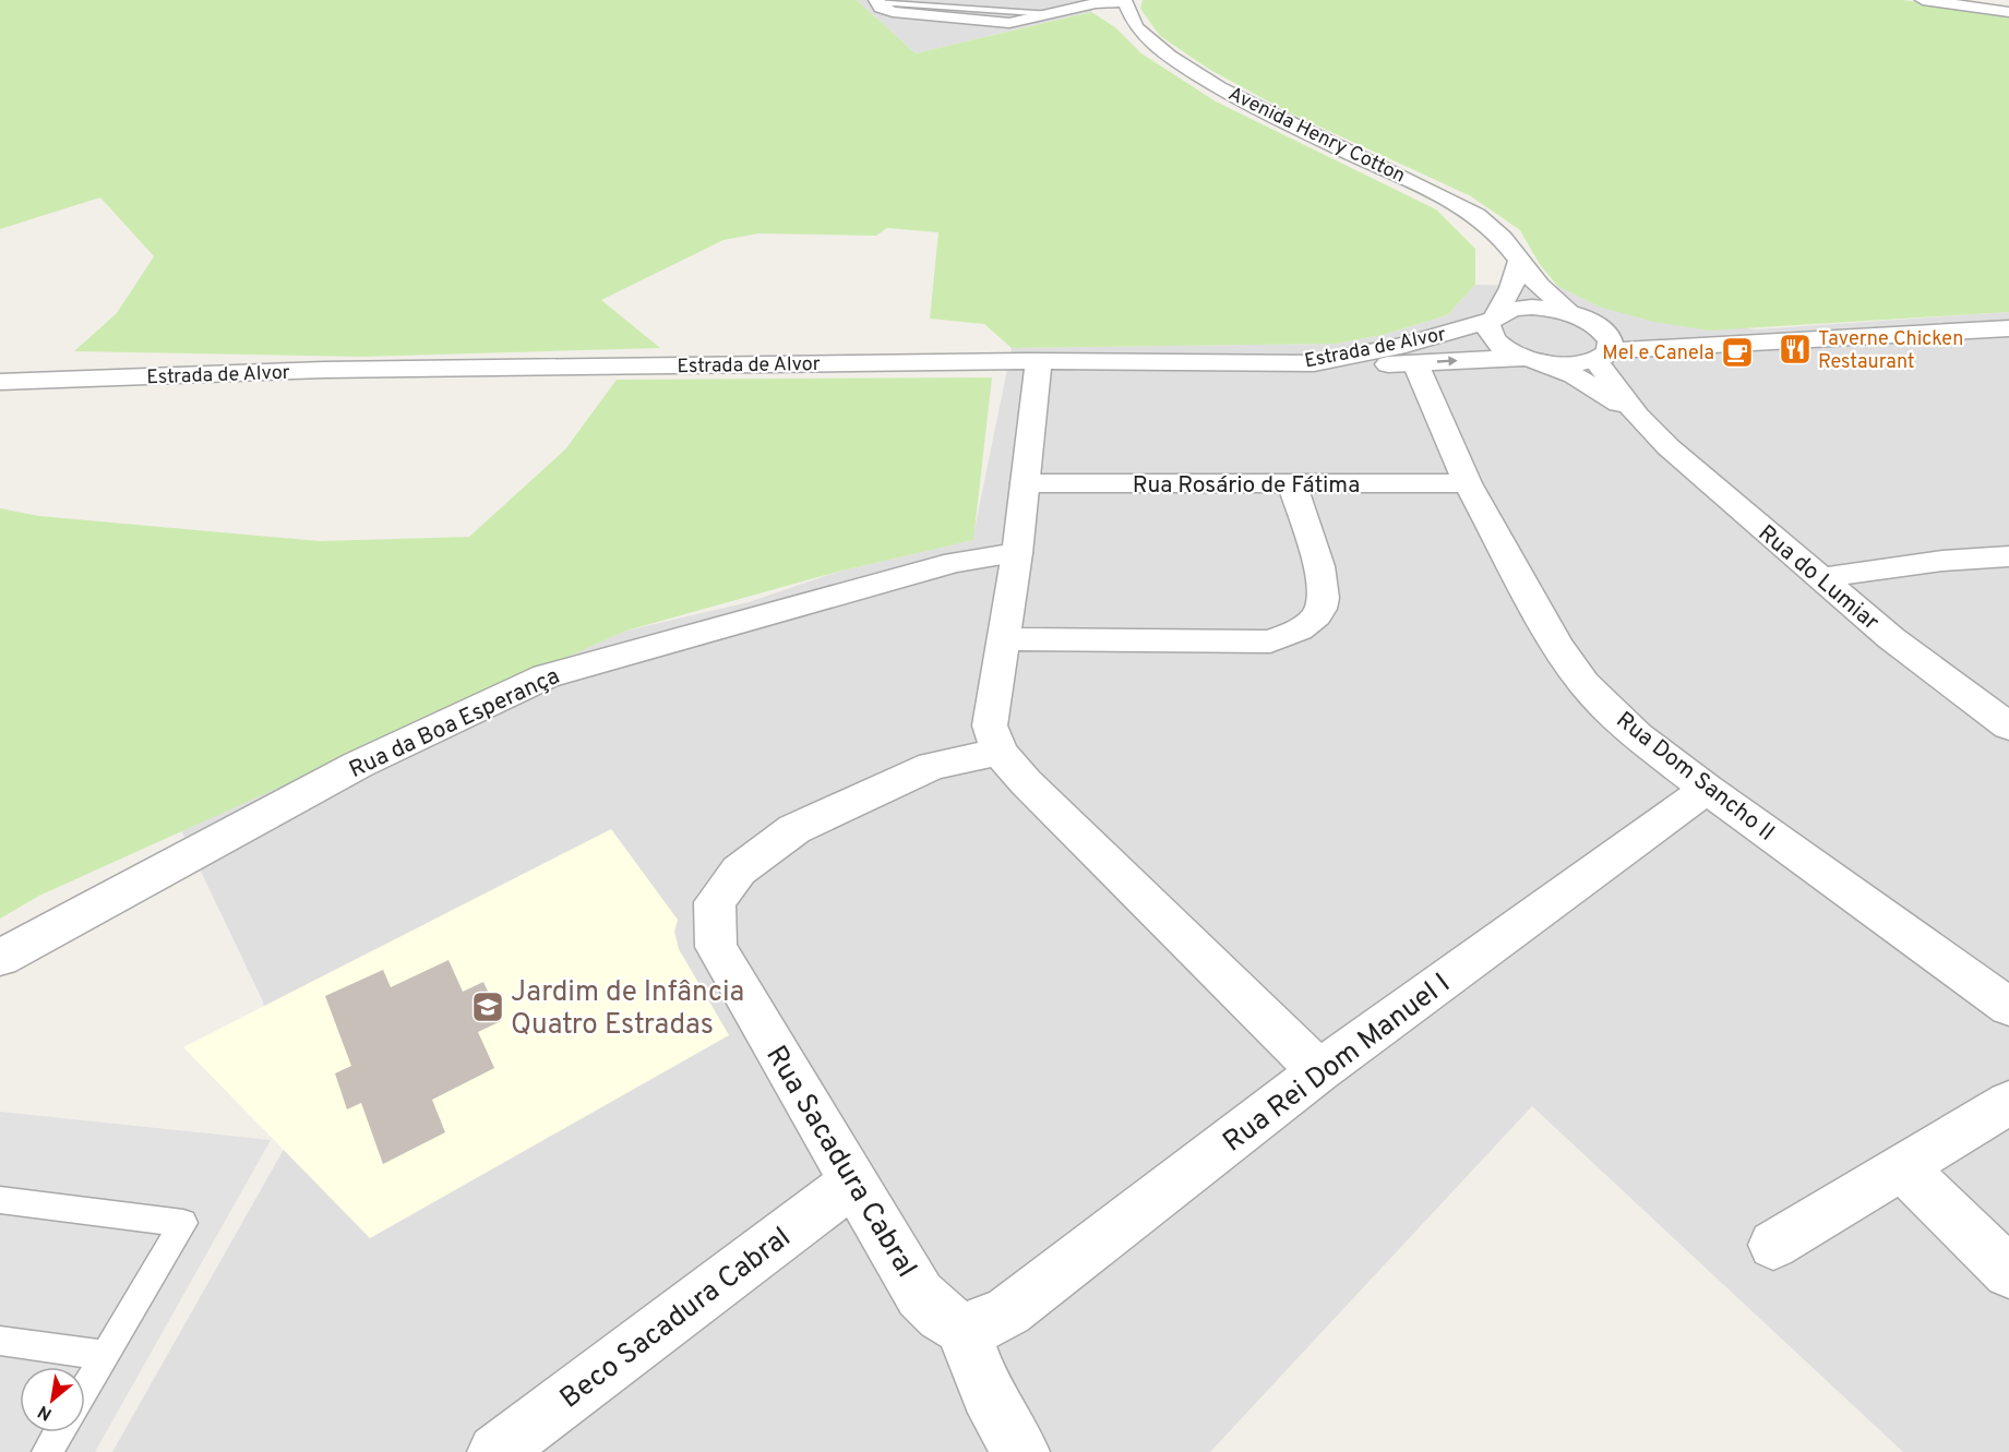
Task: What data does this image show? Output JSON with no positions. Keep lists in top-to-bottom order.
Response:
{
  "streets": {
    "street": [
      "Avenida Henry Cotton",
      "Estrada de Alvor",
      "Rua Rosário de Fátima",
      "Rua do Lumiar",
      "Rua da Boa Esperança",
      "Rua Dom Sancho II",
      "Rua Rei Dom Manuel I",
      "Rua Sacadura Cabral",
      "Beco Sacadura Cabral"
    ]
  },
  "crossings": [
    ["Avenida Henry Cotton", "Estrada de Alvor"],
    ["Rua Rosário de Fátima", "Rua Dom Sancho II"],
    ["Rua Dom Sancho II", "Rua Rei Dom Manuel I"],
    ["Rua Rei Dom Manuel I", "Rua Sacadura Cabral"],
    ["Rua Sacadura Cabral", "Beco Sacadura Cabral"]
  ],
  "places": {
    "restaurant": ["Taverne Chicken Restaurant"],
    "cafe": ["Mel e Canela"],
    "school or university": ["Jardim de Infância Quatro Estradas"]
  },
  "north": "bottom left"
}
